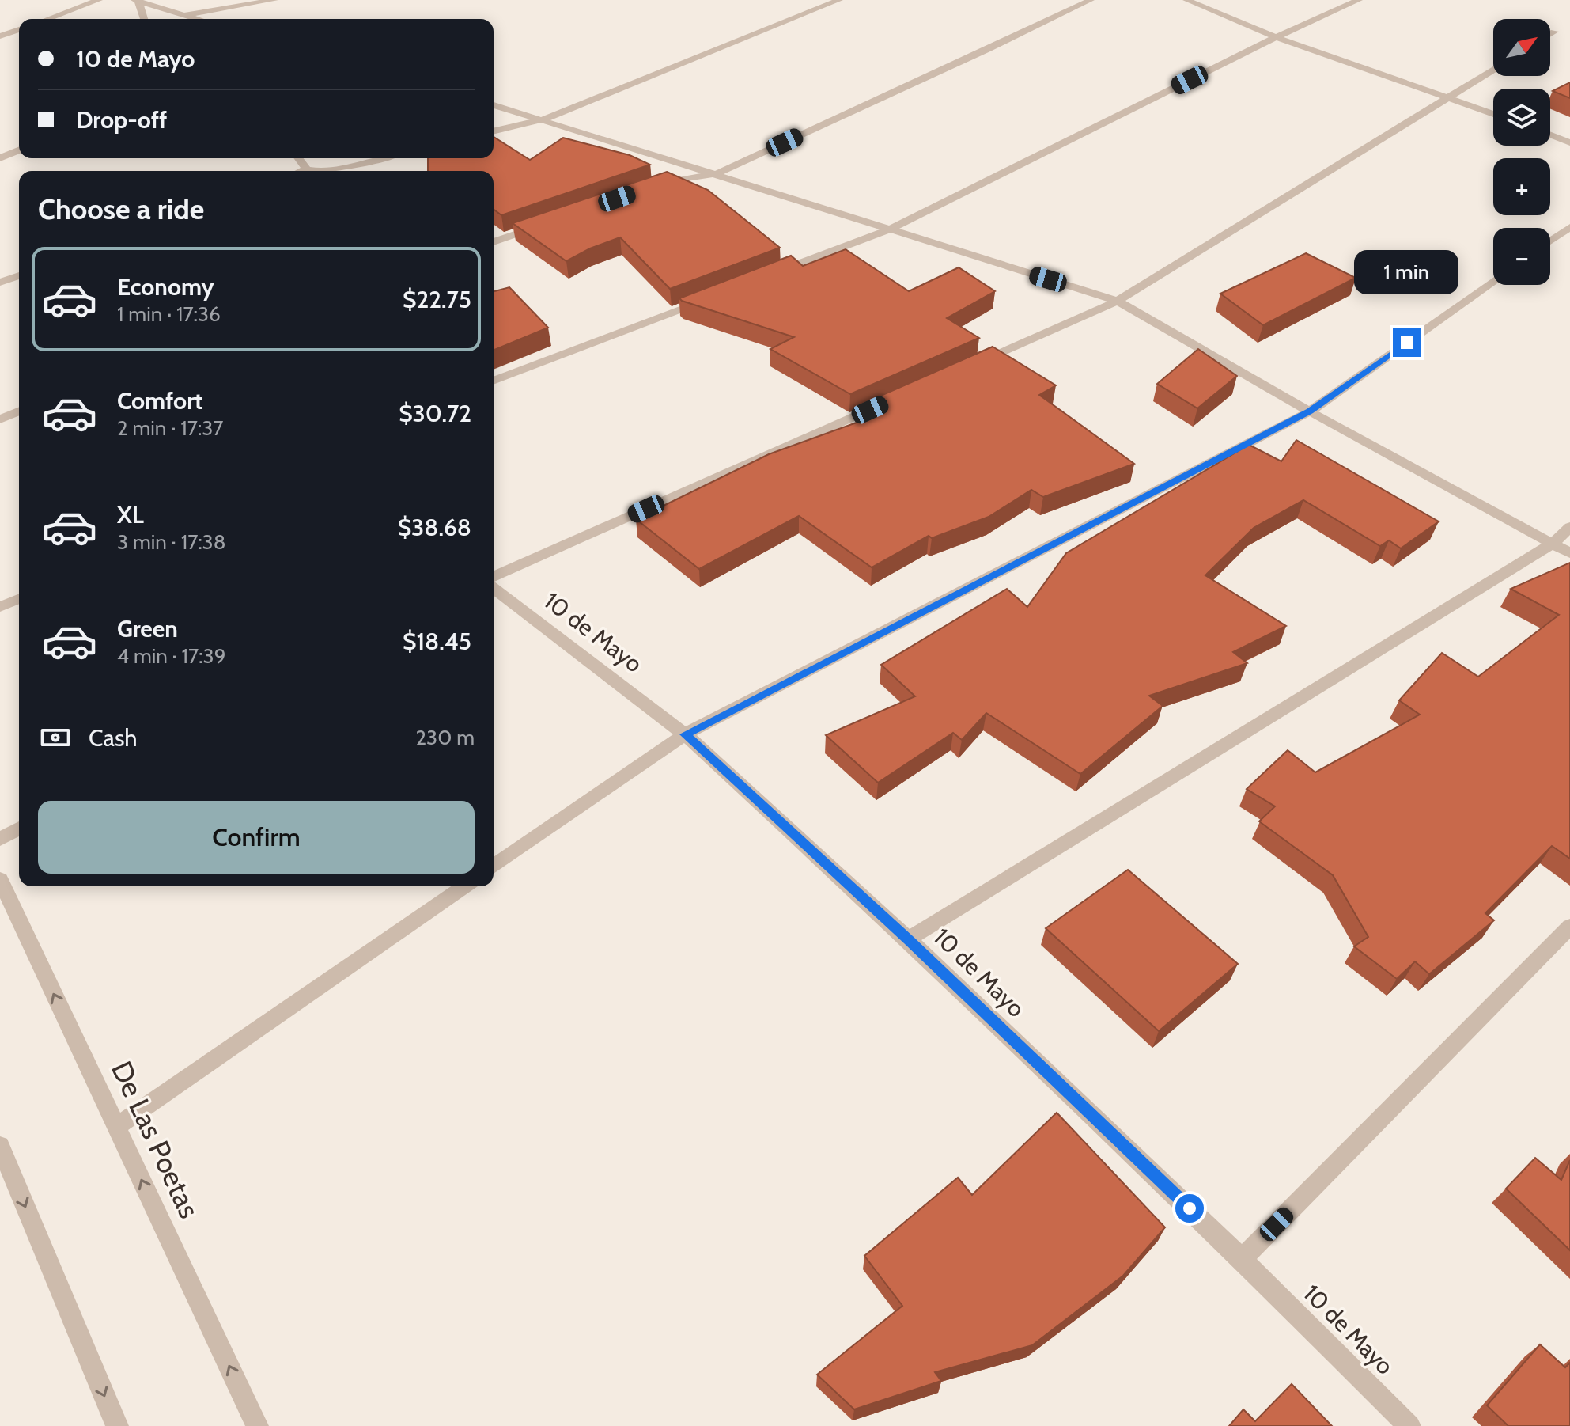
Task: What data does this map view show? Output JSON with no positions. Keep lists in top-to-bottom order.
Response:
{
  "streets": {
    "street": ["10 de Mayo", "De Las Poetas"]
  },
  "north": "top right",
  "page": {
    "map_buttons": ["+", "−"],
    "banner": ["10 de Mayo", "Drop-off"],
    "heading": "Choose a ride",
    "list": [
      {
        "name": "Economy",
        "note": "1 min · 17:36",
        "value": "$22.75"
      },
      {
        "name": "Comfort",
        "note": "2 min · 17:37",
        "value": "$30.72"
      },
      {
        "name": "XL",
        "note": "3 min · 17:38",
        "value": "$38.68"
      },
      {
        "name": "Green",
        "note": "4 min · 17:39",
        "value": "$18.45"
      }
    ],
    "bubble": "1 min",
    "pay": ["Cash", "230 m"],
    "buttons": "Confirm"
  }
}
